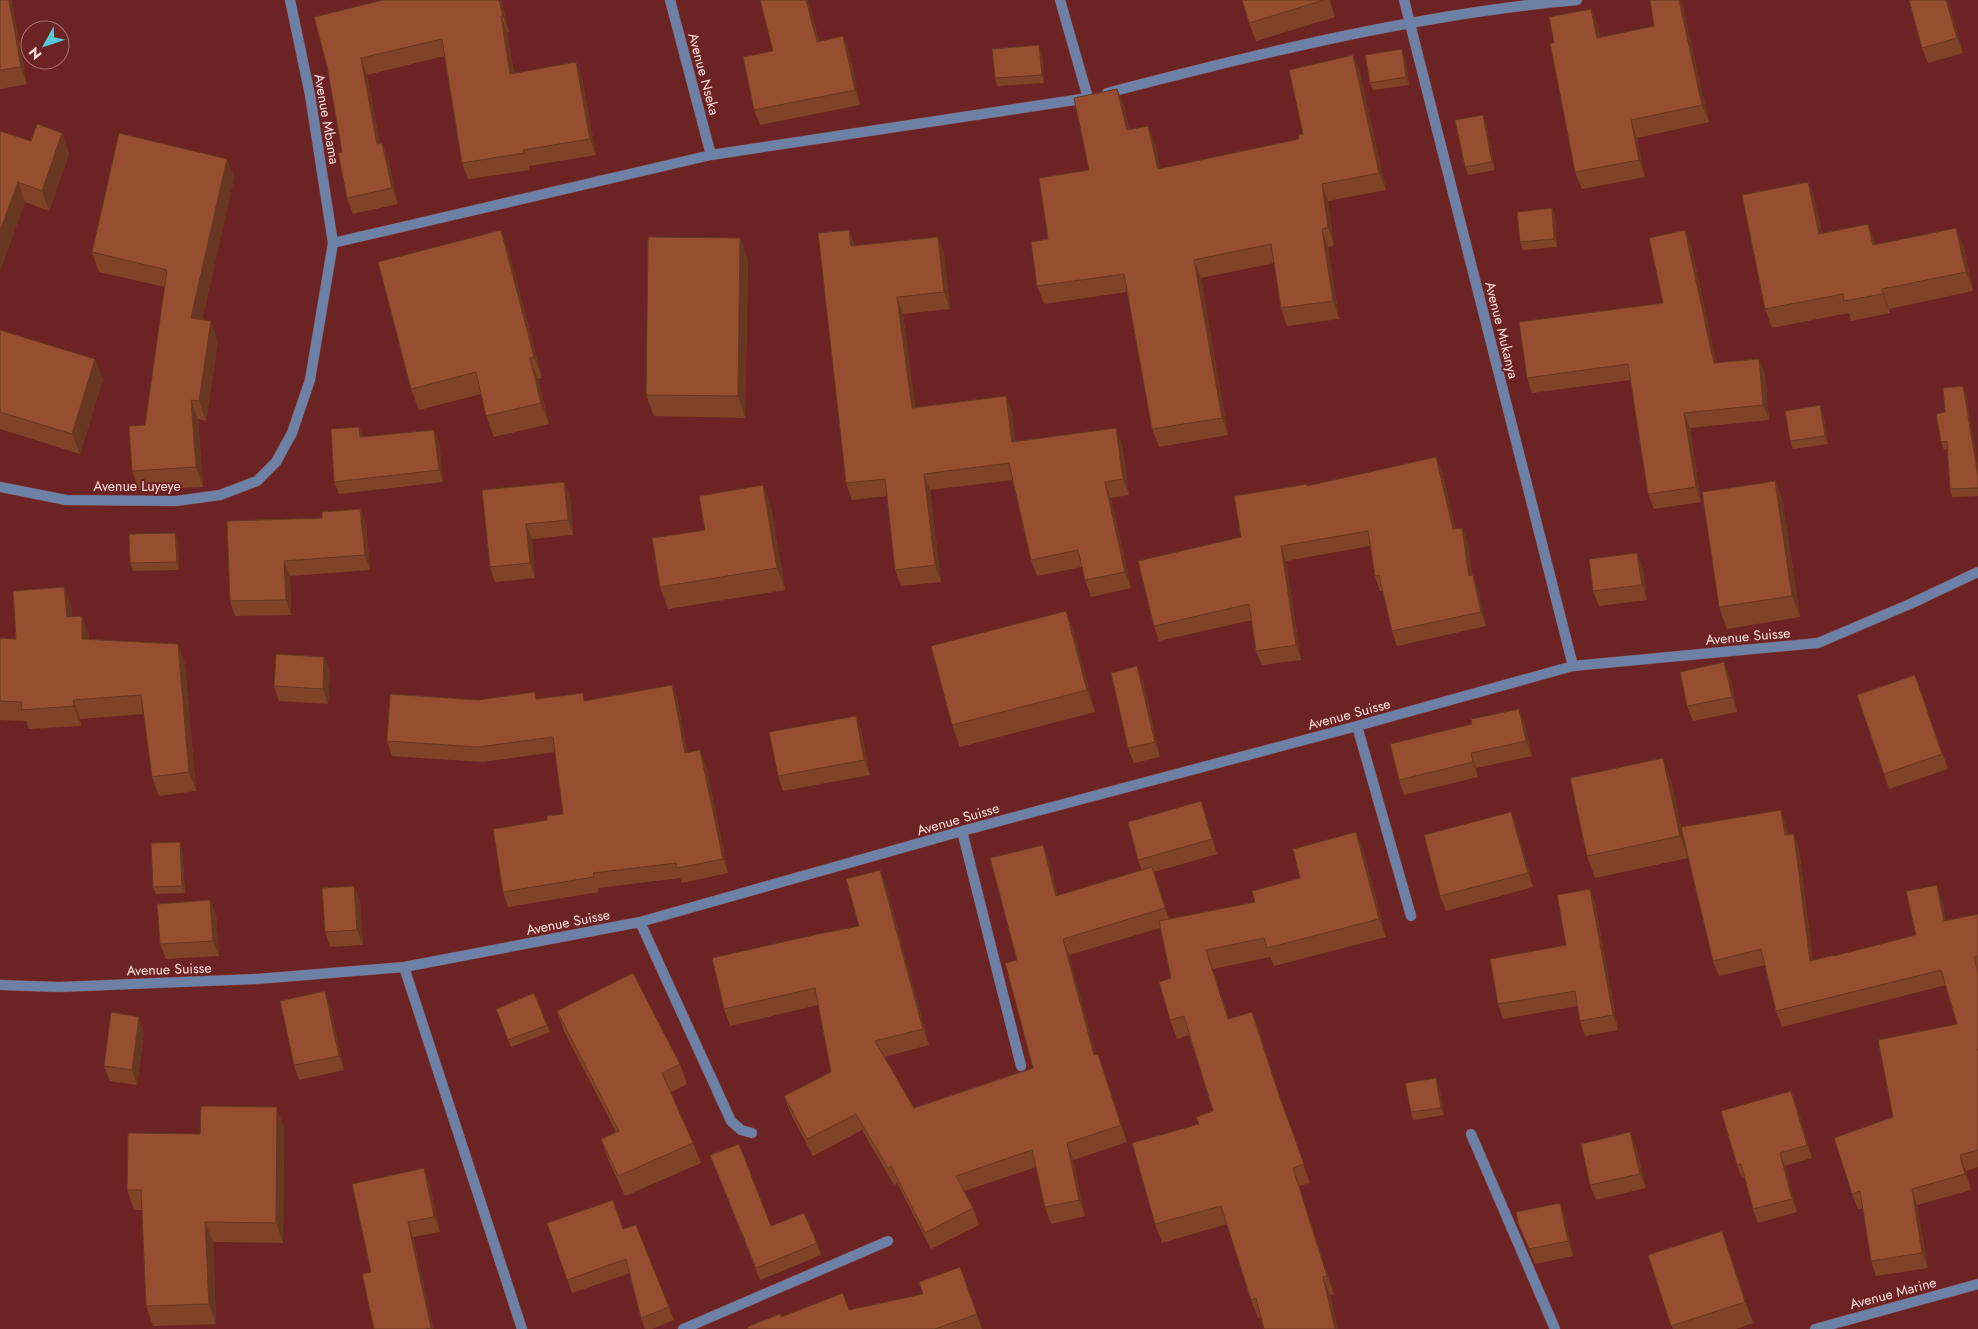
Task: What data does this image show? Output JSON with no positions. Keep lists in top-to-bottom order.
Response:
{
  "streets": {
    "street": [
      "Avenue Nseka",
      "Avenue Mbama",
      "Avenue Mukanya",
      "Avenue Luyeye",
      "Avenue Suisse",
      "Avenue Marine"
    ]
  },
  "crossings": [
    ["Avenue Mbama", "Avenue Luyeye"],
    ["Avenue Mukanya", "Avenue Suisse"]
  ],
  "north": "bottom left"
}
